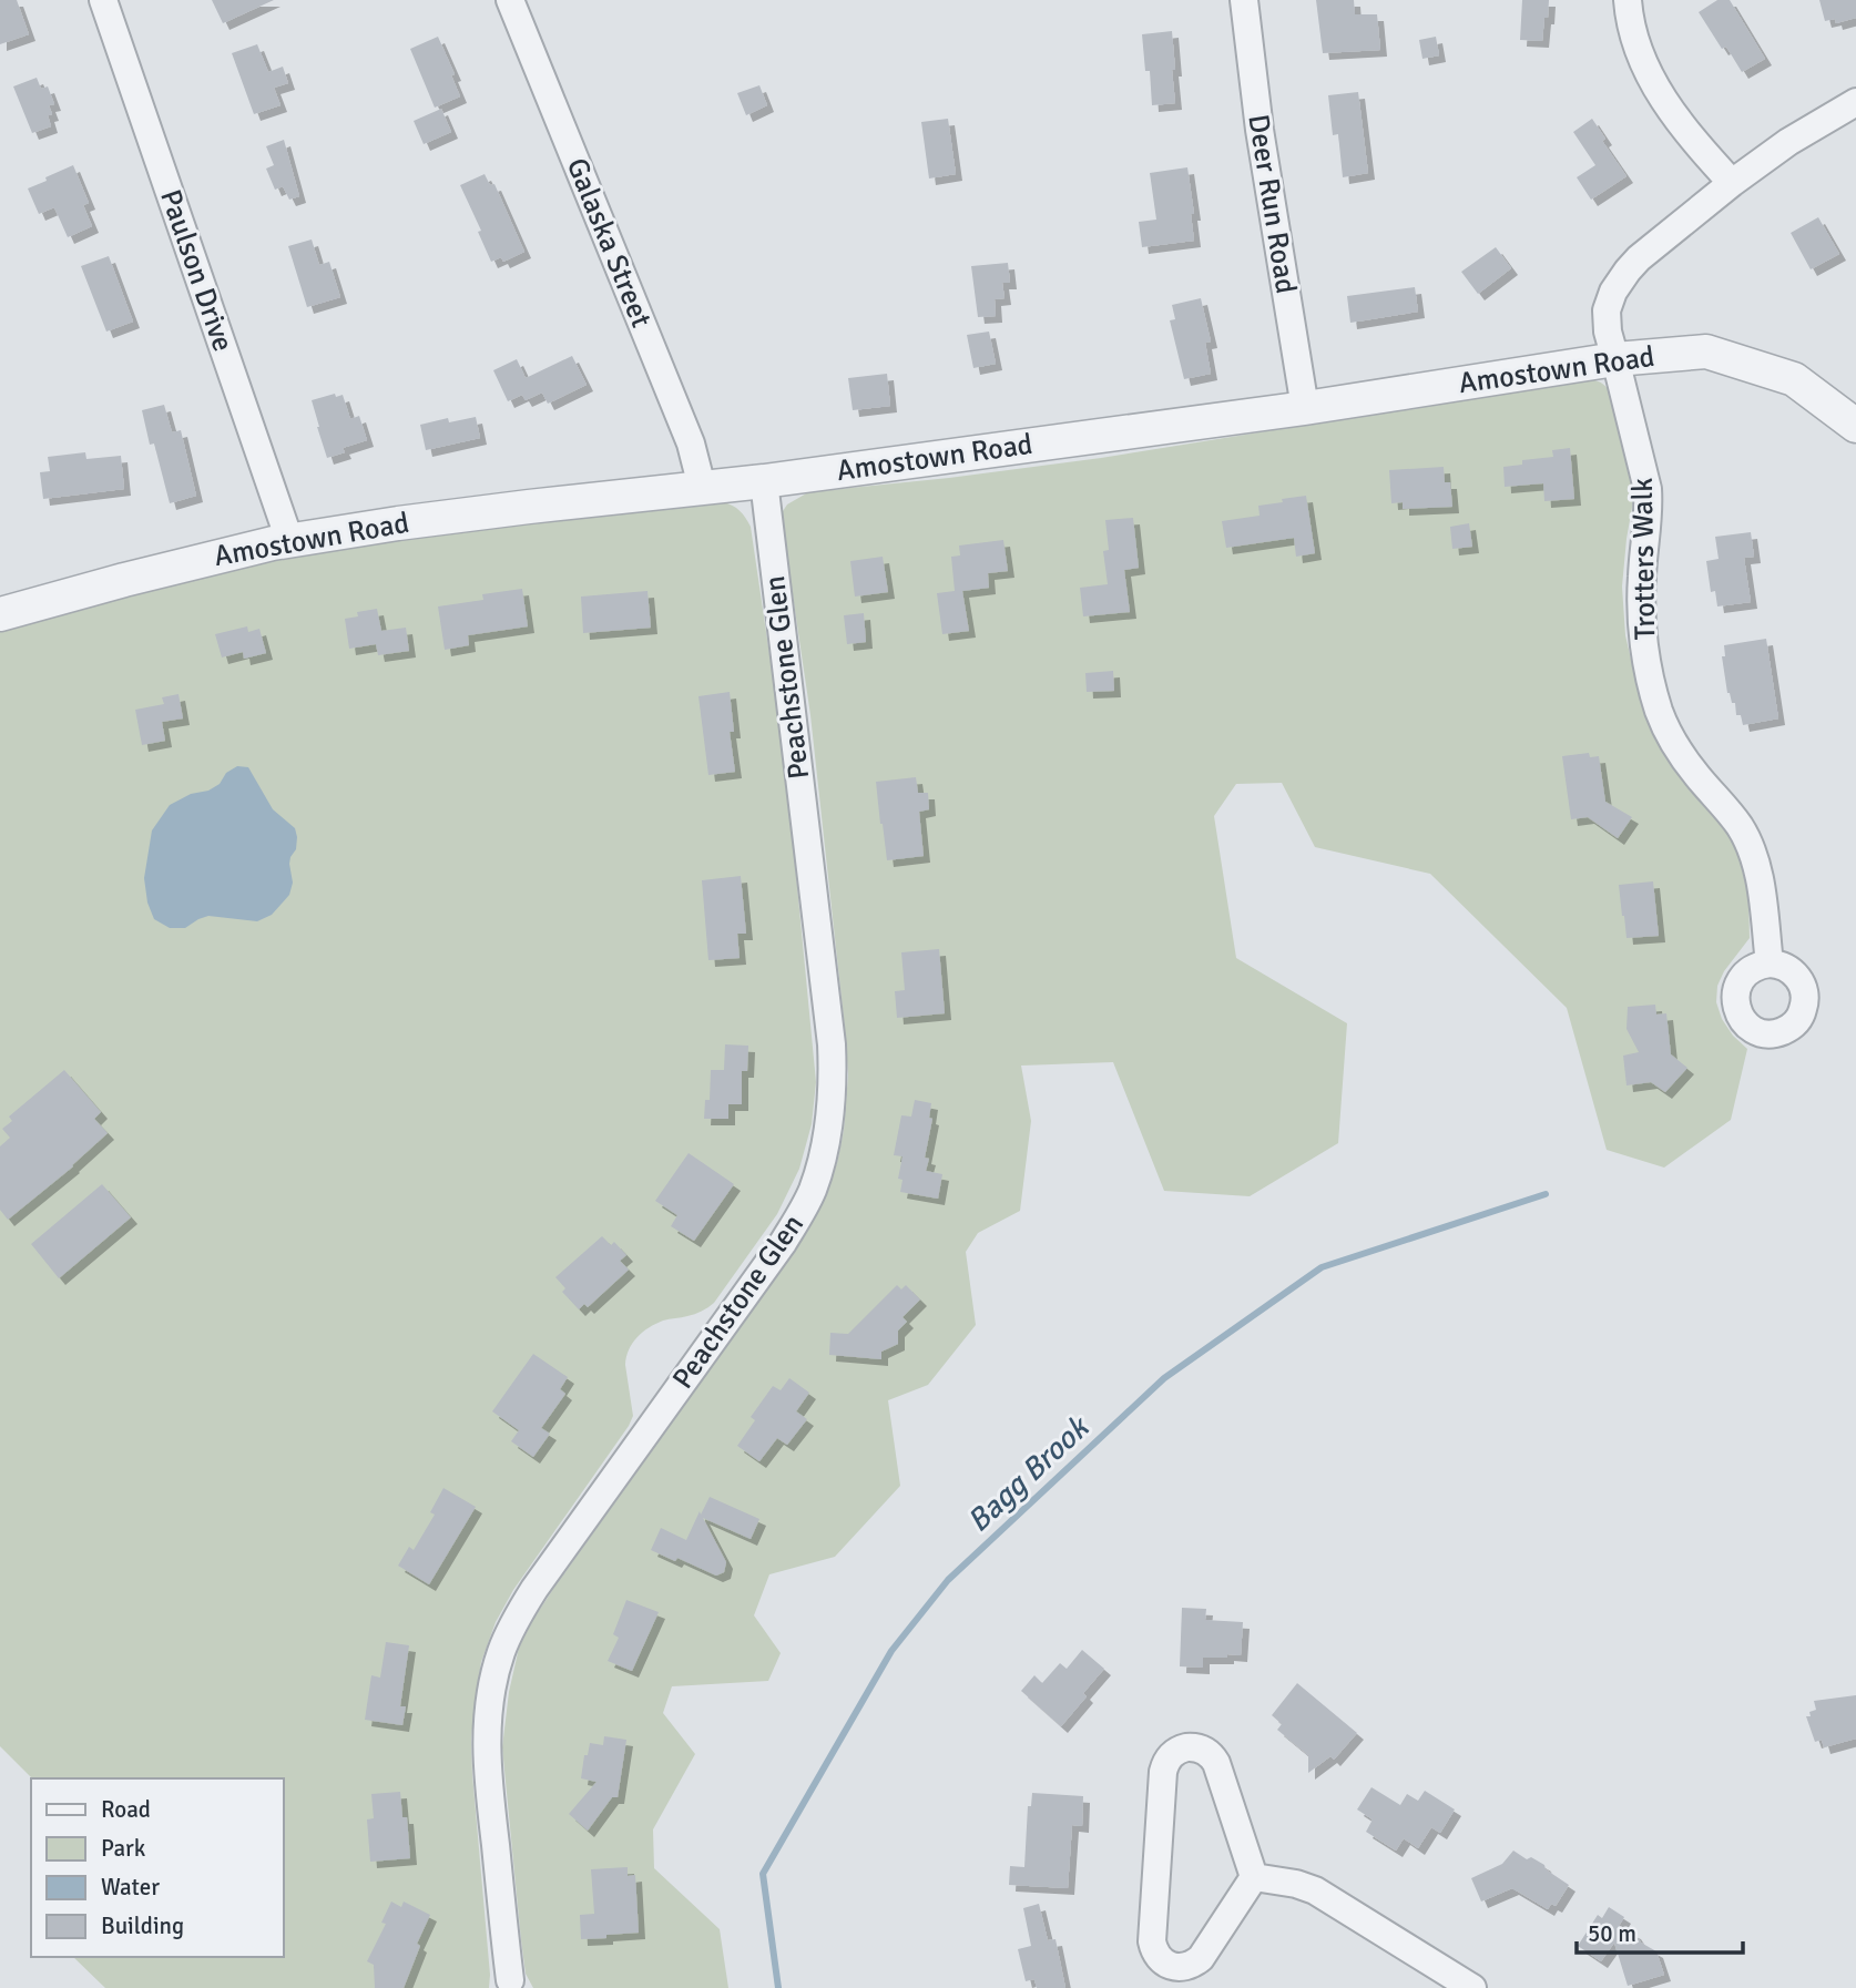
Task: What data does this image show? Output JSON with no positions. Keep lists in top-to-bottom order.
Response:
{
  "streets": {
    "street": [
      "Deer Run Road",
      "Galaska Street",
      "Paulson Drive",
      "Amostown Road",
      "Trotters Walk",
      "Peachstone Glen"
    ]
  },
  "crossings": [
    ["Deer Run Road", "Amostown Road"],
    ["Galaska Street", "Amostown Road"],
    ["Paulson Drive", "Amostown Road"],
    ["Amostown Road", "Trotters Walk"],
    ["Amostown Road", "Peachstone Glen"]
  ],
  "water": ["Bagg Brook"],
  "legend": [
    "Road",
    "Park",
    "Water",
    "Building"
  ],
  "scale_bar": "50 m"
}
